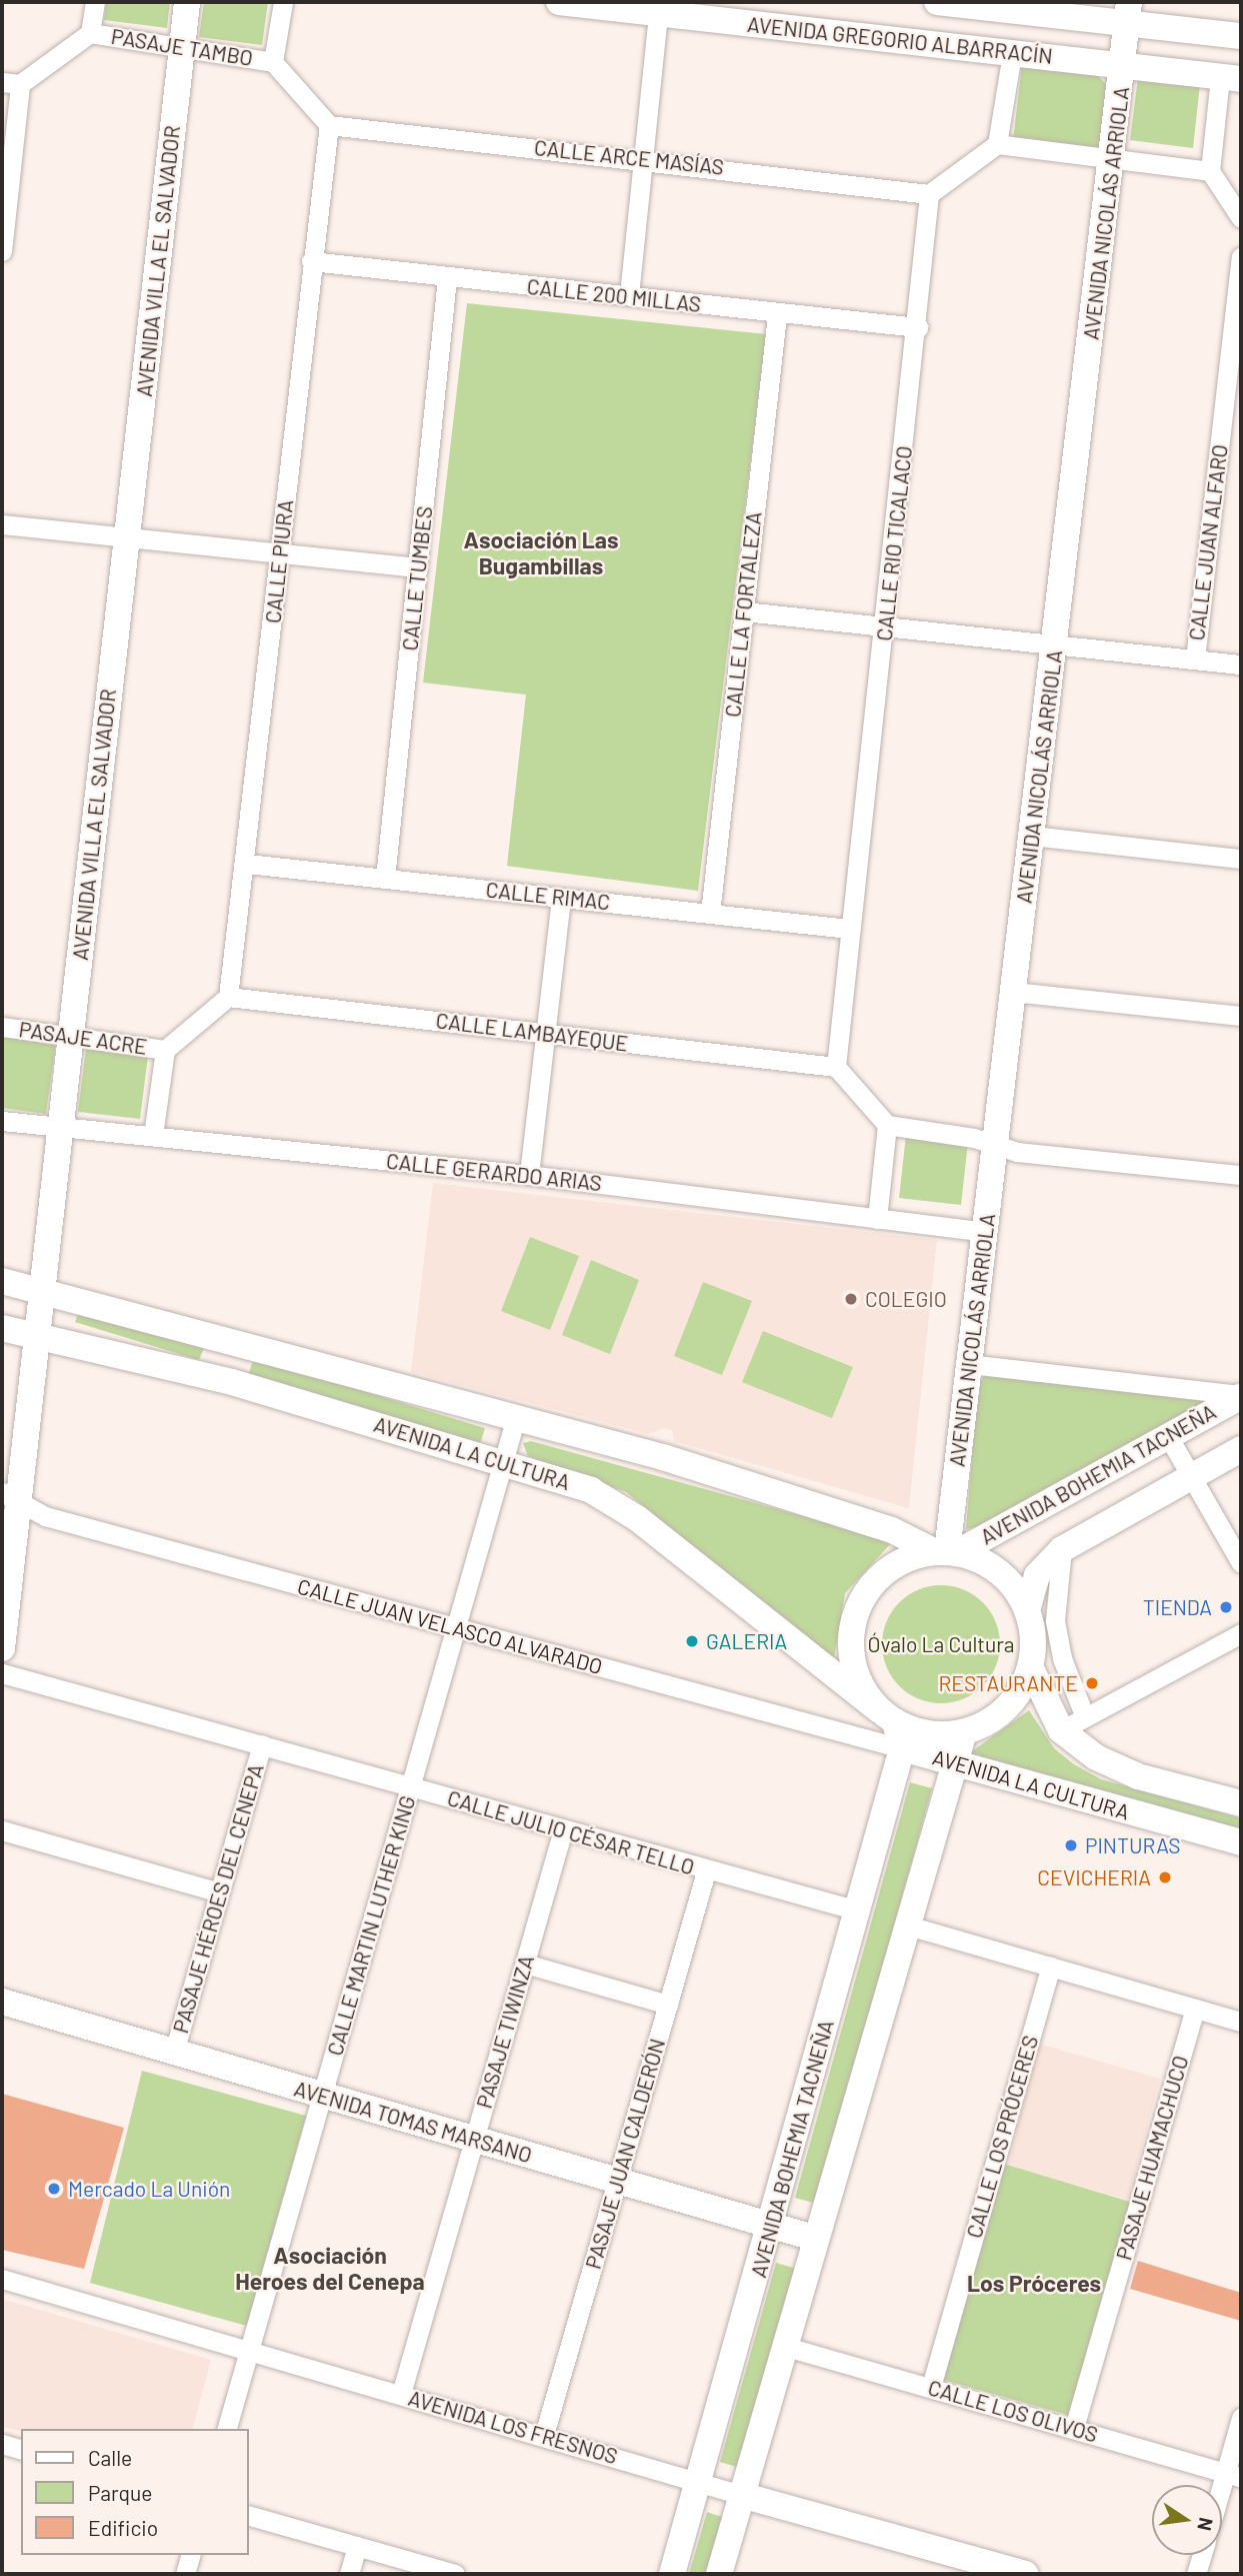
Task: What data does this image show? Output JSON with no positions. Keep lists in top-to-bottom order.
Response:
{
  "streets": {
    "street": [
      "AVENIDA GREGORIO ALBARRACÍN",
      "PASAJE TAMBO",
      "CALLE ARCE MASÍAS",
      "AVENIDA NICOLÁS ARRIOLA",
      "AVENIDA VILLA EL SALVADOR",
      "CALLE 200 MILLAS",
      "CALLE JUAN ALFARO",
      "CALLE RIO TICALACO",
      "CALLE PIURA",
      "CALLE TUMBES",
      "CALLE LA FORTALEZA",
      "CALLE RIMAC",
      "CALLE LAMBAYEQUE",
      "PASAJE ACRE",
      "CALLE GERARDO ARIAS",
      "AVENIDA LA CULTURA",
      "AVENIDA BOHEMIA TACNEÑA",
      "CALLE JUAN VELASCO ALVARADO",
      "CALLE JULIO CÉSAR TELLO",
      "PASAJE HÉROES DEL CENEPA",
      "CALLE MARTIN LUTHER KING",
      "PASAJE TIWINZA",
      "AVENIDA TOMAS MARSANO",
      "CALLE LOS PRÓCERES",
      "PASAJE JUAN CALDERÓN",
      "PASAJE HUAMACHUCO",
      "CALLE LOS OLIVOS",
      "AVENIDA LOS FRESNOS"
    ]
  },
  "crossings": [
    ["AVENIDA GREGORIO ALBARRACÍN", "AVENIDA NICOLÁS ARRIOLA"],
    ["PASAJE TAMBO", "AVENIDA VILLA EL SALVADOR"],
    ["CALLE ARCE MASÍAS", "CALLE RIO TICALACO"],
    ["CALLE ARCE MASÍAS", "CALLE PIURA"],
    ["AVENIDA NICOLÁS ARRIOLA", "CALLE GERARDO ARIAS"],
    ["AVENIDA NICOLÁS ARRIOLA", "AVENIDA LA CULTURA"],
    ["AVENIDA NICOLÁS ARRIOLA", "AVENIDA BOHEMIA TACNEÑA"],
    ["AVENIDA VILLA EL SALVADOR", "PASAJE ACRE"],
    ["AVENIDA VILLA EL SALVADOR", "CALLE GERARDO ARIAS"],
    ["AVENIDA VILLA EL SALVADOR", "AVENIDA LA CULTURA"],
    ["AVENIDA VILLA EL SALVADOR", "CALLE JUAN VELASCO ALVARADO"],
    ["CALLE 200 MILLAS", "CALLE RIO TICALACO"],
    ["CALLE 200 MILLAS", "CALLE PIURA"],
    ["CALLE 200 MILLAS", "CALLE TUMBES"],
    ["CALLE 200 MILLAS", "CALLE LA FORTALEZA"],
    ["CALLE RIO TICALACO", "CALLE RIMAC"],
    ["CALLE RIO TICALACO", "CALLE LAMBAYEQUE"],
    ["CALLE PIURA", "CALLE RIMAC"],
    ["CALLE PIURA", "CALLE LAMBAYEQUE"],
    ["CALLE TUMBES", "CALLE RIMAC"],
    ["CALLE LA FORTALEZA", "CALLE RIMAC"],
    ["AVENIDA LA CULTURA", "AVENIDA BOHEMIA TACNEÑA"],
    ["AVENIDA LA CULTURA", "CALLE JUAN VELASCO ALVARADO"],
    ["AVENIDA LA CULTURA", "CALLE MARTIN LUTHER KING"],
    ["AVENIDA BOHEMIA TACNEÑA", "CALLE JUAN VELASCO ALVARADO"],
    ["AVENIDA BOHEMIA TACNEÑA", "CALLE JULIO CÉSAR TELLO"],
    ["AVENIDA BOHEMIA TACNEÑA", "AVENIDA TOMAS MARSANO"],
    ["AVENIDA BOHEMIA TACNEÑA", "CALLE LOS OLIVOS"],
    ["AVENIDA BOHEMIA TACNEÑA", "AVENIDA LOS FRESNOS"],
    ["CALLE JUAN VELASCO ALVARADO", "CALLE MARTIN LUTHER KING"],
    ["CALLE JULIO CÉSAR TELLO", "PASAJE HÉROES DEL CENEPA"],
    ["CALLE JULIO CÉSAR TELLO", "CALLE MARTIN LUTHER KING"],
    ["CALLE JULIO CÉSAR TELLO", "PASAJE TIWINZA"],
    ["CALLE JULIO CÉSAR TELLO", "PASAJE JUAN CALDERÓN"],
    ["PASAJE HÉROES DEL CENEPA", "AVENIDA TOMAS MARSANO"],
    ["CALLE MARTIN LUTHER KING", "AVENIDA TOMAS MARSANO"],
    ["CALLE MARTIN LUTHER KING", "AVENIDA LOS FRESNOS"],
    ["PASAJE TIWINZA", "AVENIDA TOMAS MARSANO"],
    ["PASAJE TIWINZA", "AVENIDA LOS FRESNOS"],
    ["AVENIDA TOMAS MARSANO", "PASAJE JUAN CALDERÓN"],
    ["CALLE LOS PRÓCERES", "CALLE LOS OLIVOS"],
    ["PASAJE JUAN CALDERÓN", "AVENIDA LOS FRESNOS"],
    ["PASAJE HUAMACHUCO", "CALLE LOS OLIVOS"]
  ],
  "districts": ["Asociación Las Bugambillas", "Asociación Heroes del Cenepa", "Los Próceres"],
  "parks": ["Óvalo La Cultura"],
  "places": [
    "COLEGIO",
    "TIENDA",
    "GALERIA",
    "RESTAURANTE",
    "PINTURAS",
    "CEVICHERIA",
    "Mercado La Unión"
  ],
  "legend": ["Calle", "Parque", "Edificio"],
  "north": "right"
}
